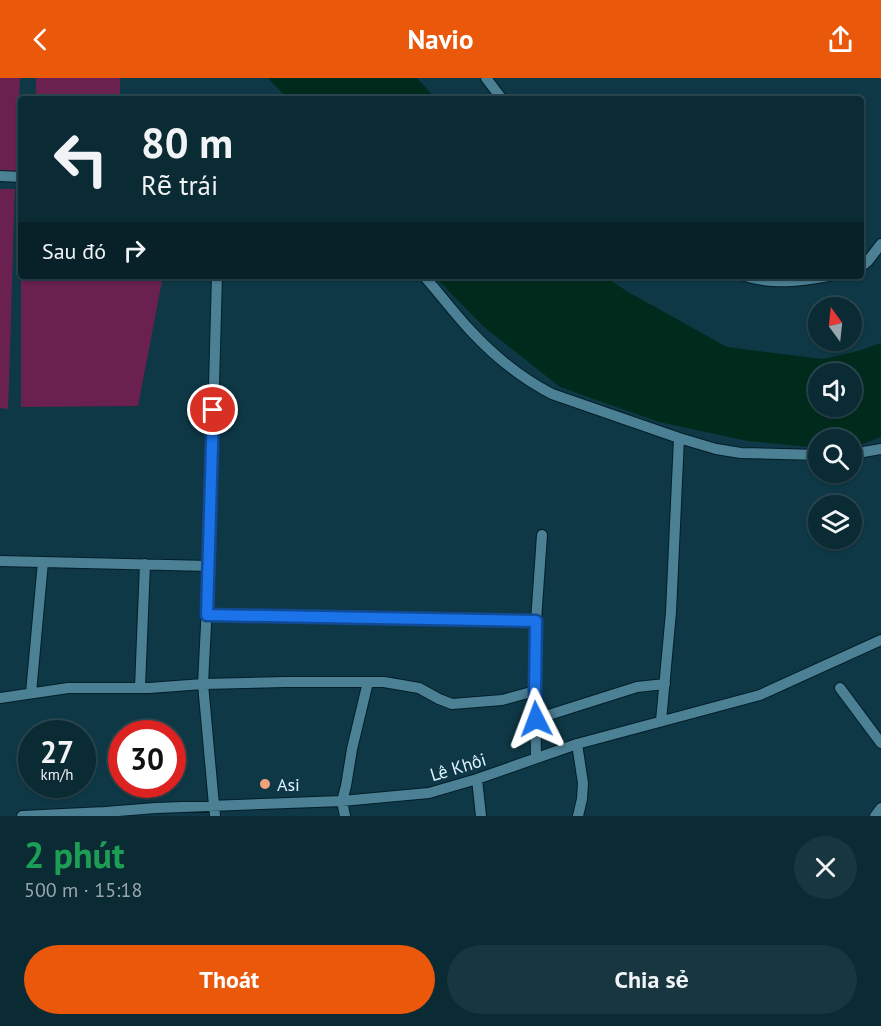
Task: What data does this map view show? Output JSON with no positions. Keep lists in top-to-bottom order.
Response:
{
  "streets": {
    "street": ["Lê Khôi"]
  },
  "places": ["Asi"],
  "north": "top",
  "page": {
    "header": "Navio",
    "turn": ["80 m", "Rẽ trái"],
    "then": "Sau đó",
    "speed": "27 km/h",
    "limit": "30",
    "heading": ["2 phút", "500 m · 15:18"],
    "buttons": ["Thoát", "Chia sẻ"]
  }
}
